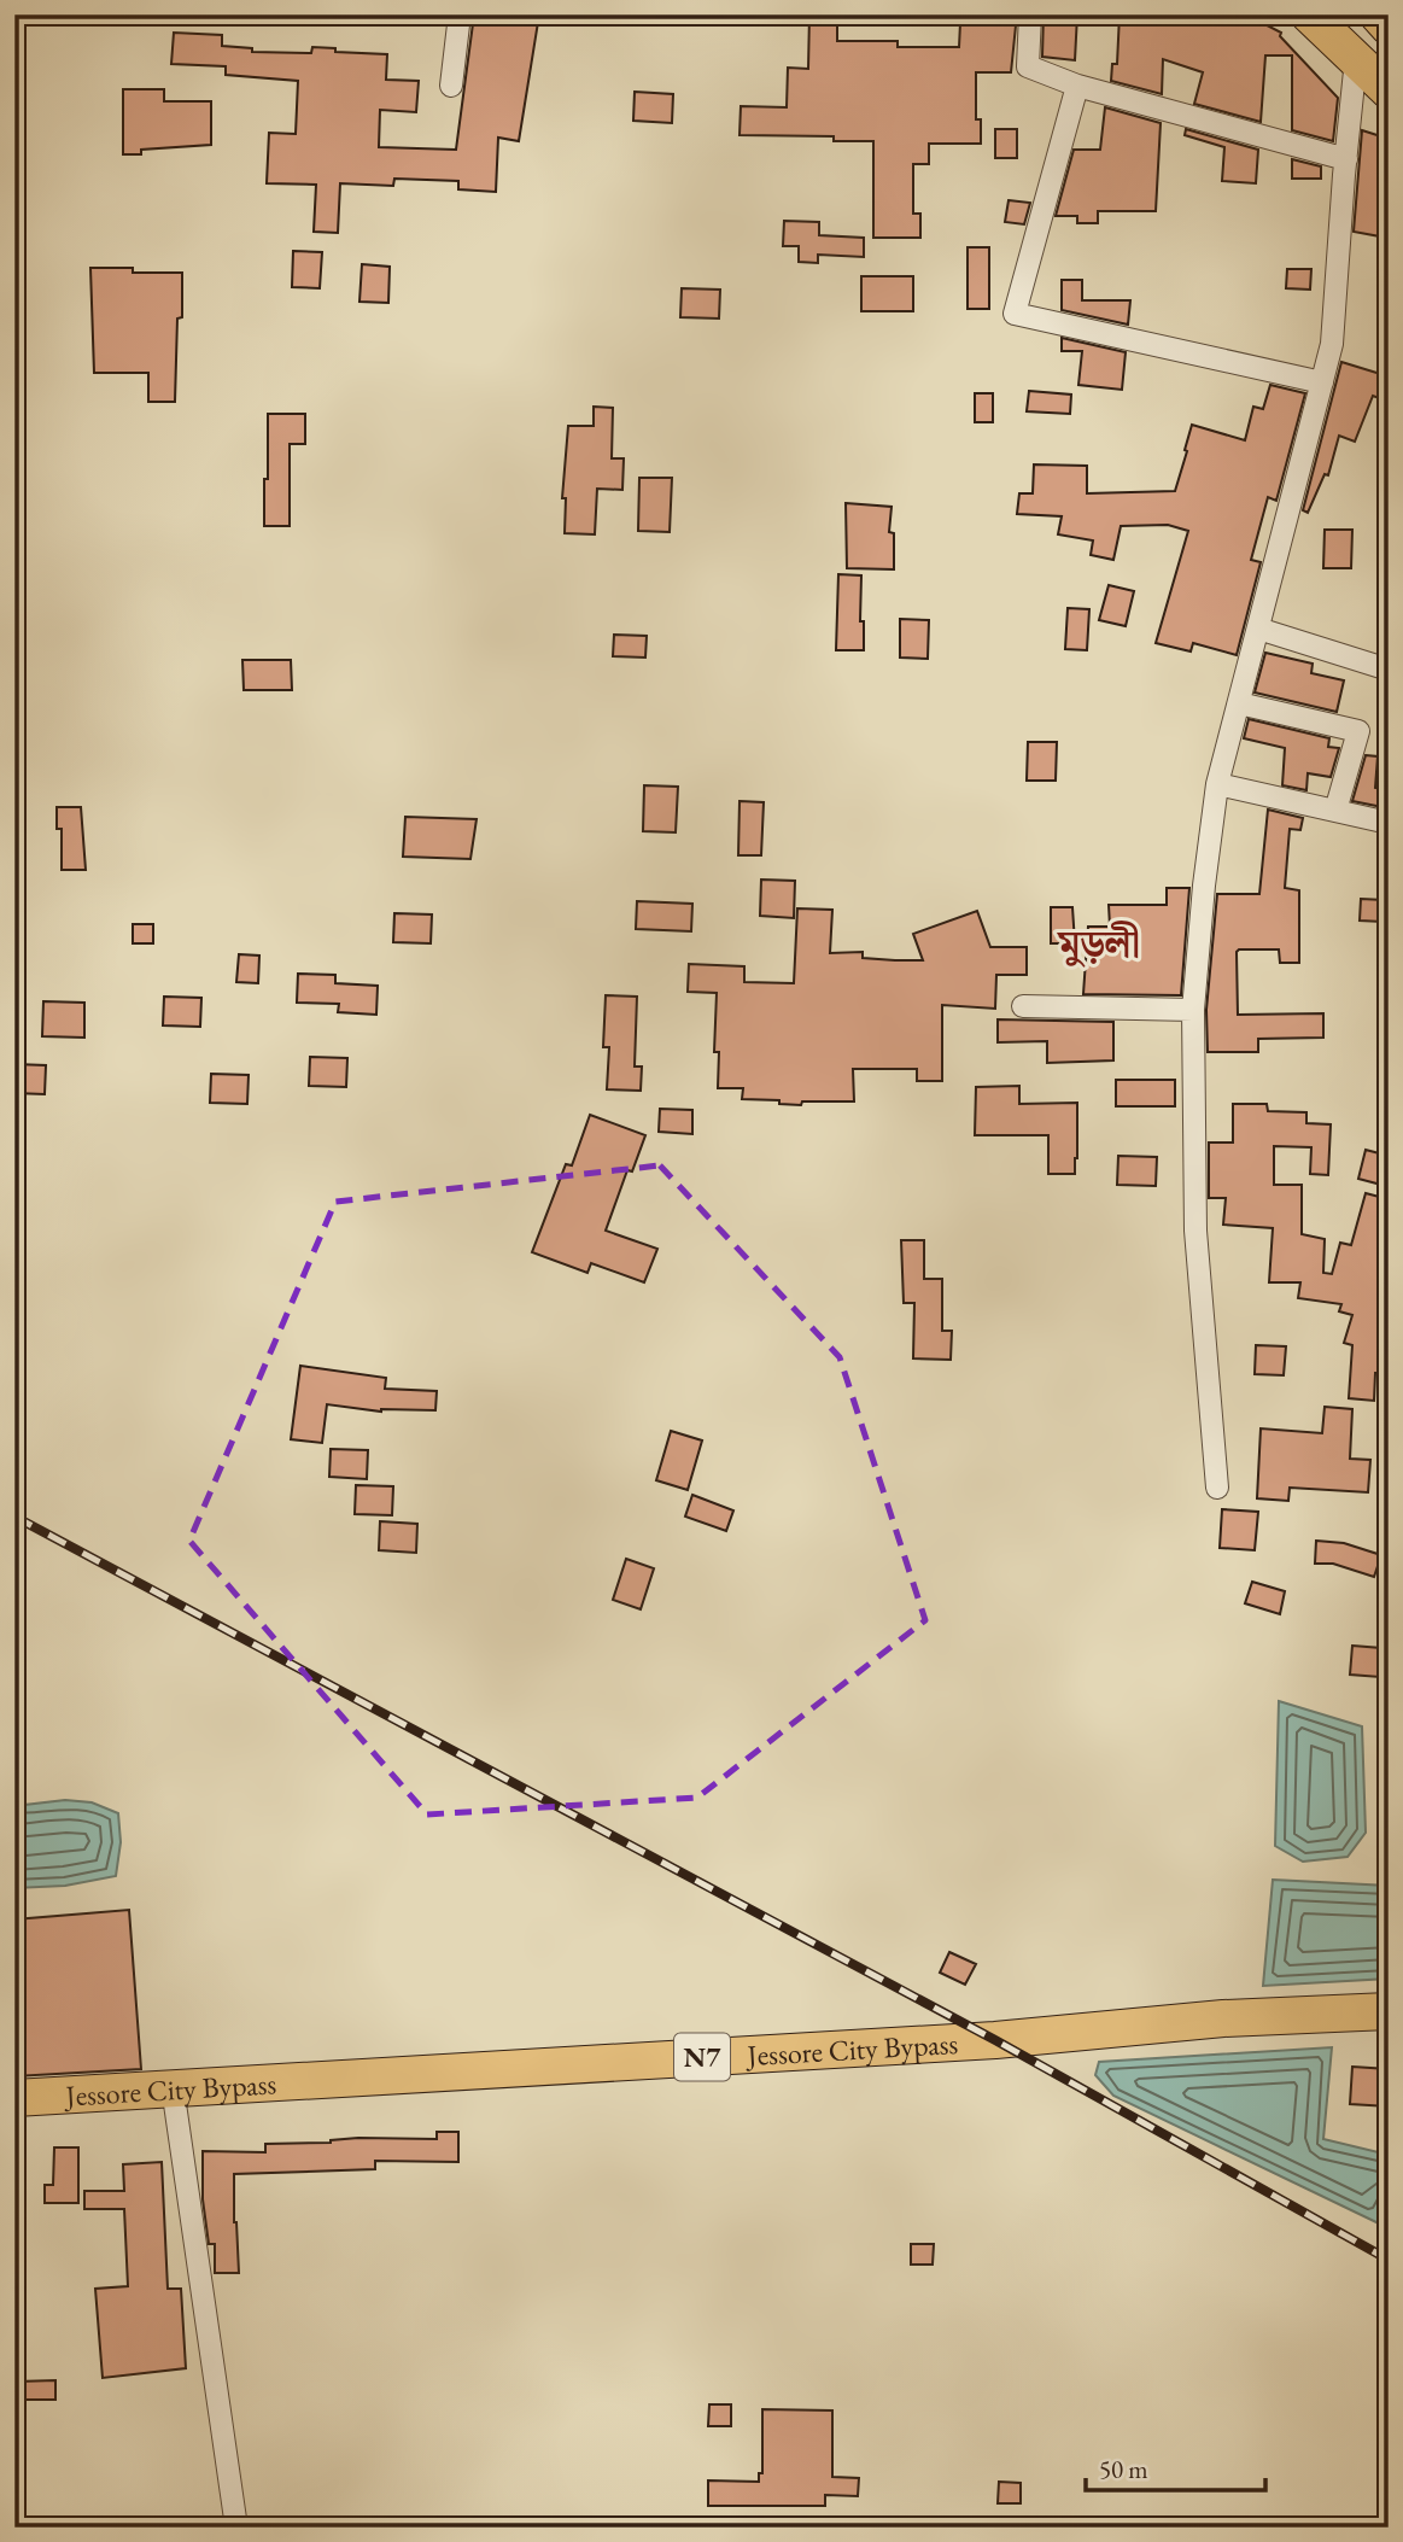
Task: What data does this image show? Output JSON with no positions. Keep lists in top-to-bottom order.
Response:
{
  "streets": {
    "highway": ["Jessore City Bypass", "N7"]
  },
  "districts": ["মুড়লী"],
  "scale_bar": "50 m"
}
